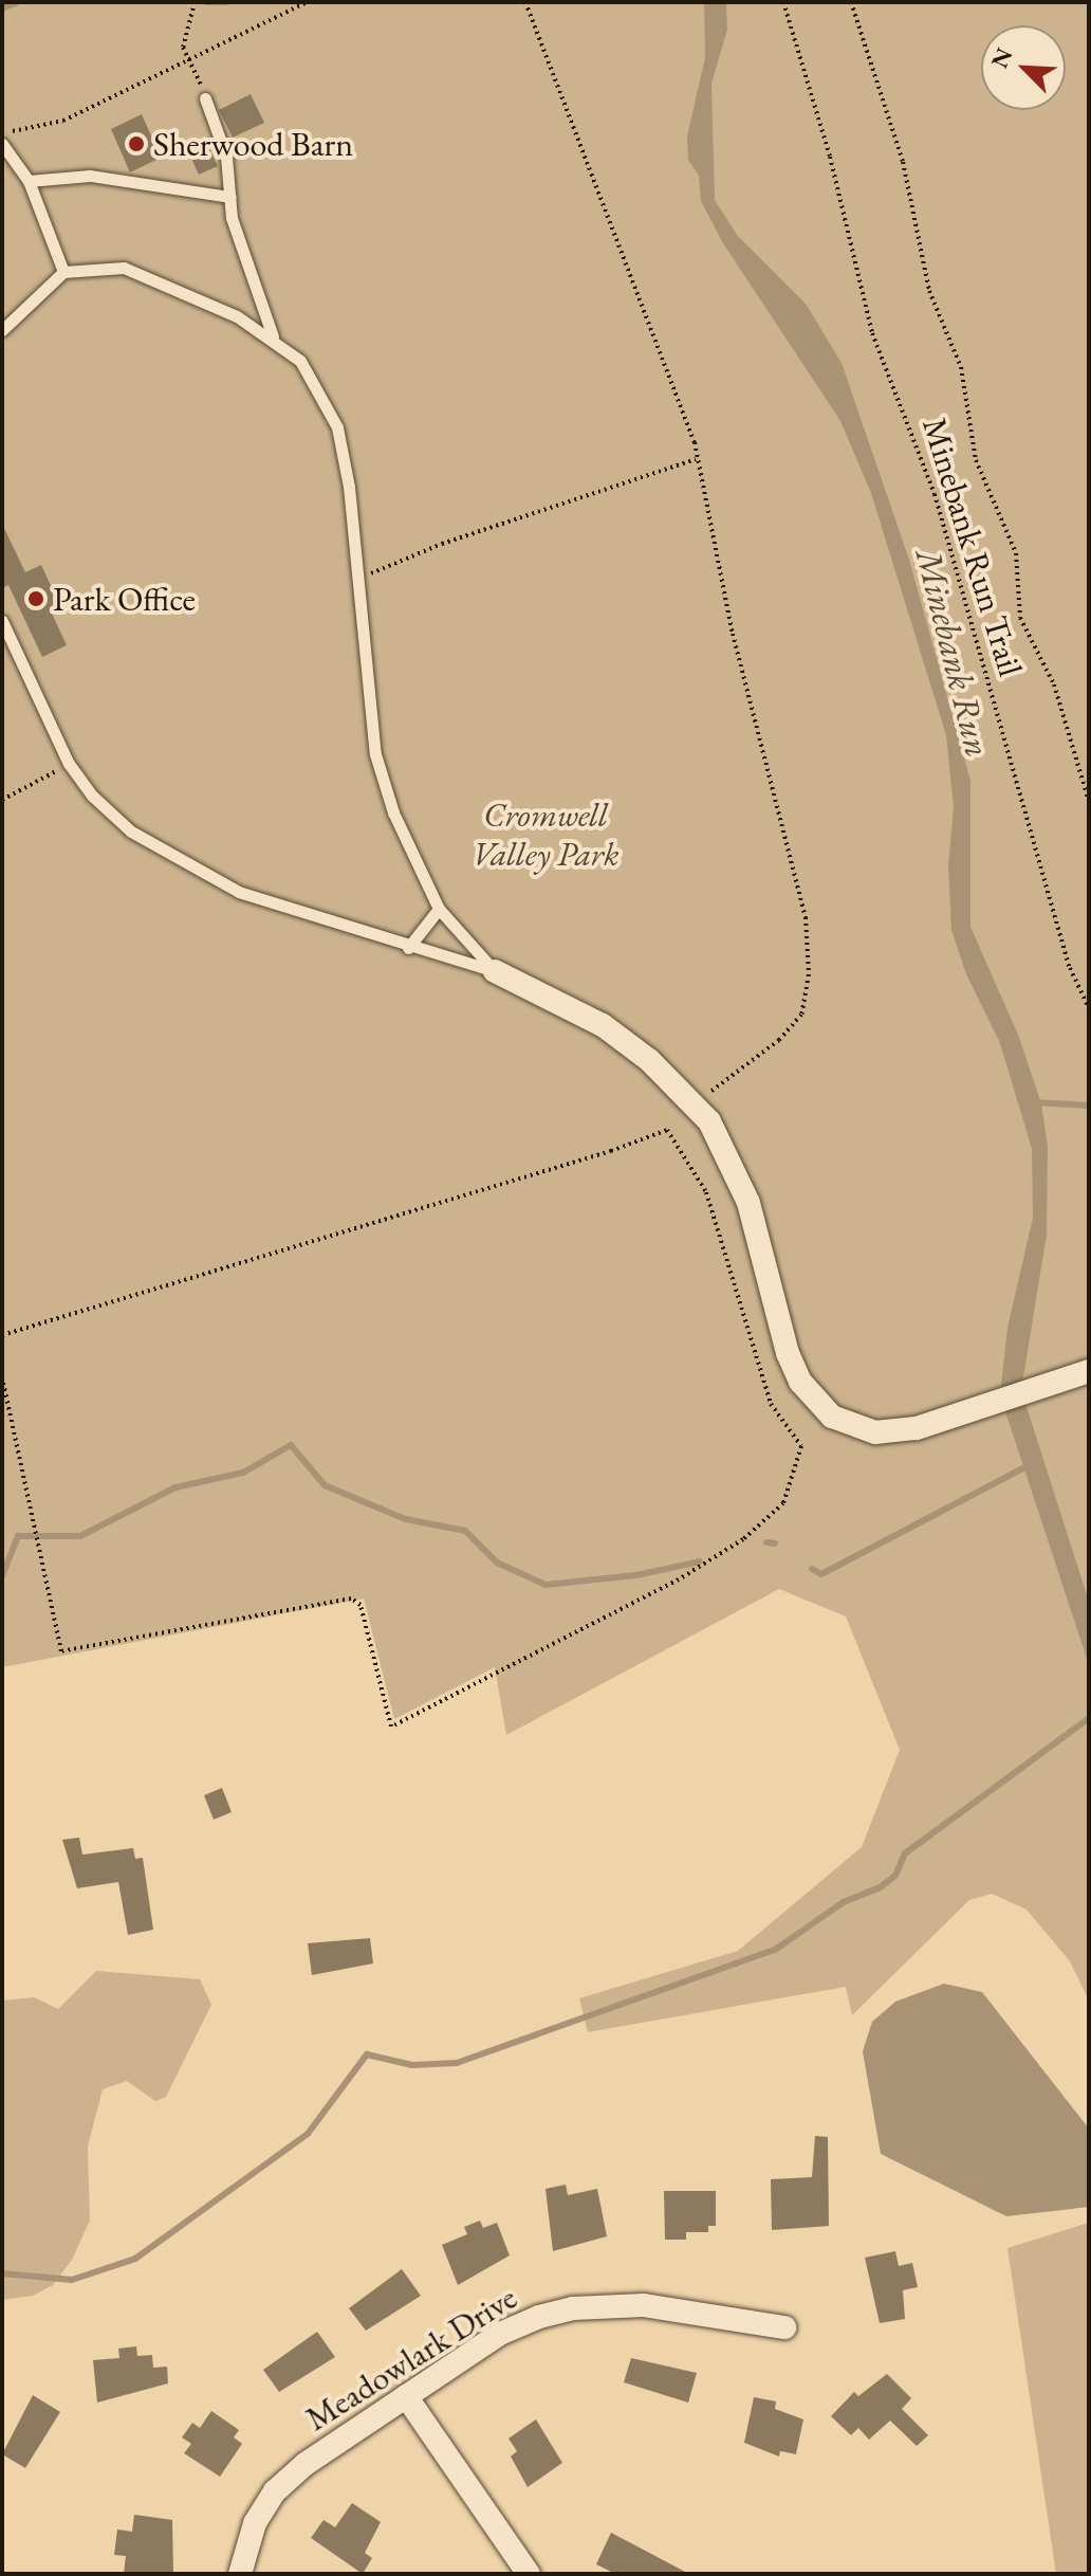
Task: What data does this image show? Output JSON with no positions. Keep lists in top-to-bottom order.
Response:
{
  "streets": {
    "street": ["Meadowlark Drive"],
    "path": ["Minebank Run Trail"]
  },
  "water": ["Minebank Run"],
  "parks": ["Cromwell Valley Park"],
  "places": ["Sherwood Barn", "Park Office"],
  "north": "top left"
}
